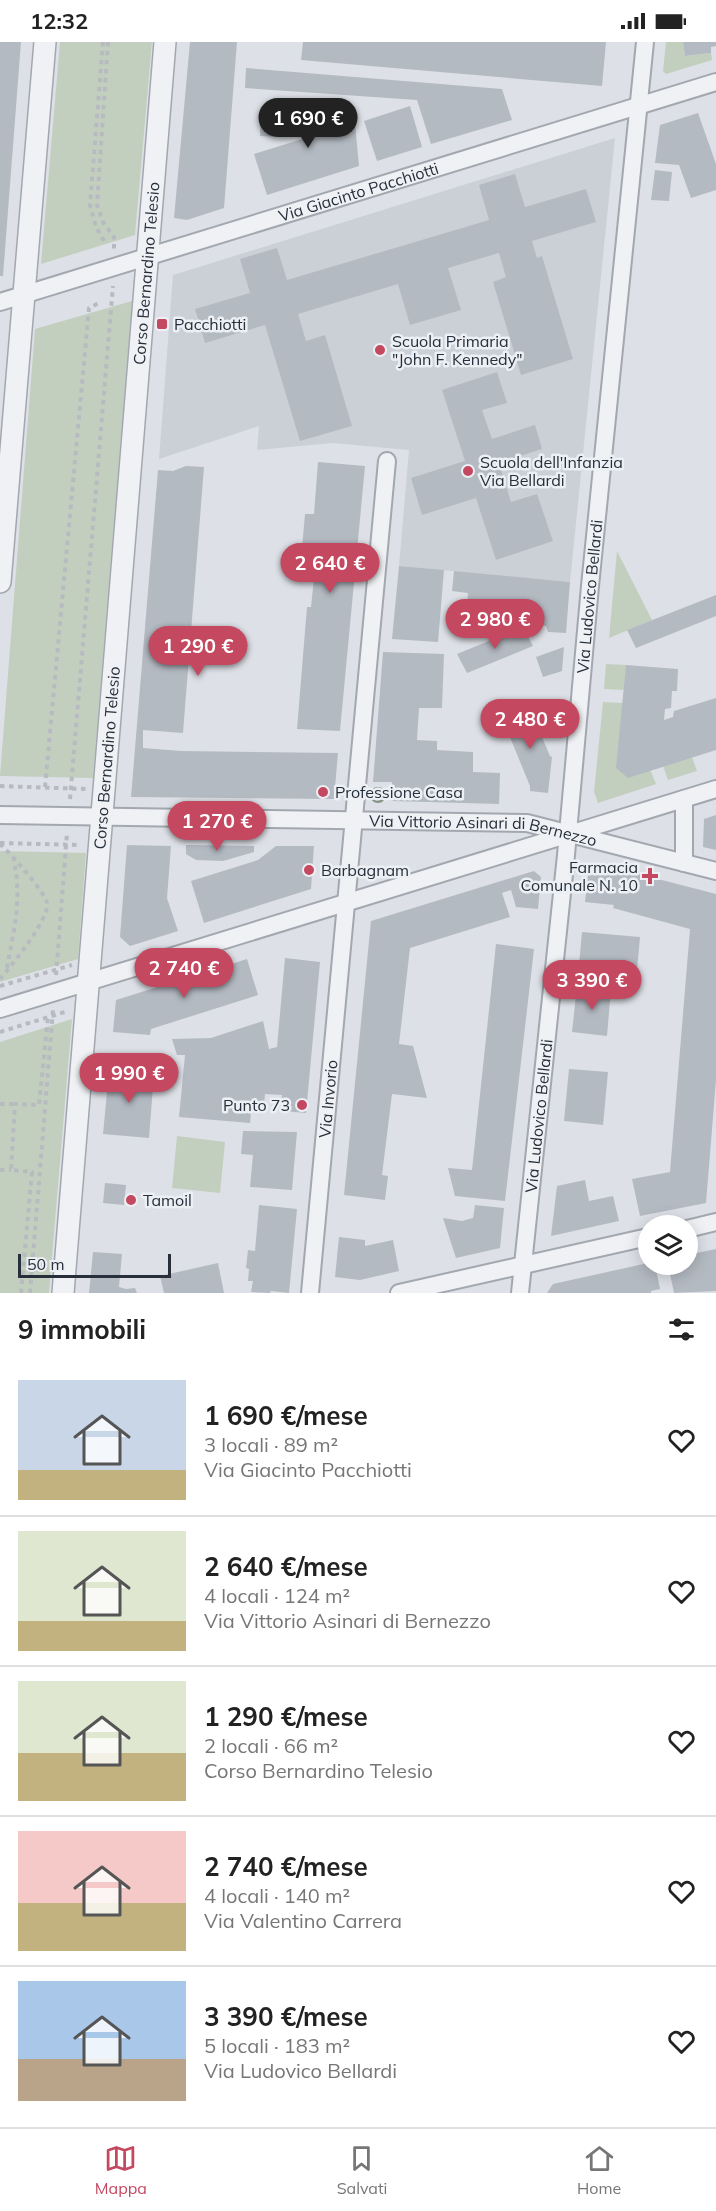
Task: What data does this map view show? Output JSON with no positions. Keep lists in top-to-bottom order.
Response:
{
  "streets": {
    "street": [
      "Via Giacinto Pacchiotti",
      "Corso Bernardino Telesio",
      "Via Ludovico Bellardi",
      "Via Vittorio Asinari di Bernezzo",
      "Via Invorio"
    ]
  },
  "crossings": [
    ["Via Giacinto Pacchiotti", "Corso Bernardino Telesio"],
    ["Via Giacinto Pacchiotti", "Via Ludovico Bellardi"],
    ["Corso Bernardino Telesio", "Via Vittorio Asinari di Bernezzo"],
    ["Via Ludovico Bellardi", "Via Vittorio Asinari di Bernezzo"],
    ["Via Vittorio Asinari di Bernezzo", "Via Invorio"]
  ],
  "places": {
    "transit": ["Pacchiotti"],
    "other": [
      "Scuola Primaria \"John F. Kennedy\"",
      "Scuola dell'Infanzia Via Bellardi",
      "Professione Casa",
      "Barbagnam",
      "Punto 73",
      "Tamoil"
    ],
    "health": ["Farmacia Comunale N. 10"]
  },
  "scale_bar": "50 m",
  "page": {
    "status": "12:32",
    "price": [
      "1 690 €",
      "2 640 €",
      "2 980 €",
      "1 290 €",
      "2 480 €",
      "1 270 €",
      "2 740 €",
      "3 390 €",
      "1 990 €"
    ],
    "scale": "50 m",
    "heading": "9 immobili",
    "list": [
      {
        "name": "1 690 €/mese",
        "note": "3 locali · 89 m² · Via Giacinto Pacchiotti"
      },
      {
        "name": "2 640 €/mese",
        "note": "4 locali · 124 m² · Via Vittorio Asinari di Bernezzo"
      },
      {
        "name": "1 290 €/mese",
        "note": "2 locali · 66 m² · Corso Bernardino Telesio"
      },
      {
        "name": "2 740 €/mese",
        "note": "4 locali · 140 m² · Via Valentino Carrera"
      },
      {
        "name": "3 390 €/mese",
        "note": "5 locali · 183 m² · Via Ludovico Bellardi"
      }
    ],
    "tabs": ["Mappa", "Salvati", "Home"]
  }
}
